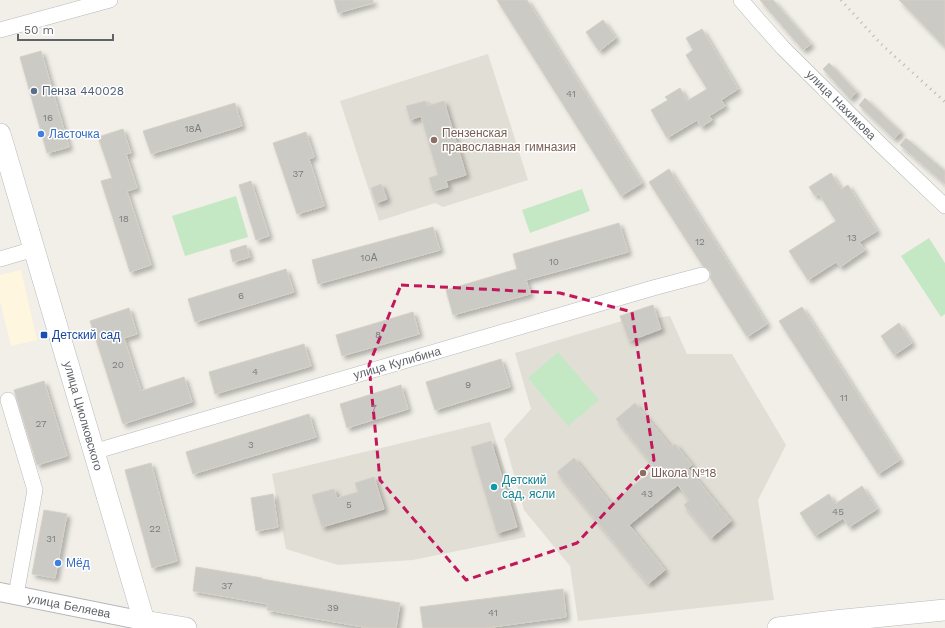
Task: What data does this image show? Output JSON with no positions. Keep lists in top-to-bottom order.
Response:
{
  "streets": {
    "main road": ["улица Циолковского", "улица Беляева"],
    "street": ["улица Нахимова", "улица Кулибина"]
  },
  "crossings": [
    ["улица Кулибина", "улица Циолковского"],
    ["улица Циолковского", "улица Беляева"]
  ],
  "places": {
    "other": [
      "Пенза 440028",
      "Ласточка",
      "Пензенская православная гимназия",
      "Школа №18",
      "Детский сад, ясли",
      "Мёд"
    ],
    "transit": ["Детский сад"]
  },
  "house_numbers": [
    "41",
    "16",
    "18А",
    "37",
    "18",
    "13",
    "12",
    "10А",
    "10",
    "6",
    "8",
    "20",
    "4",
    "9",
    "11",
    "7",
    "27",
    "3",
    "43",
    "5",
    "45",
    "22",
    "31",
    "37",
    "39",
    "41"
  ],
  "scale_bar": "50 m"
}
